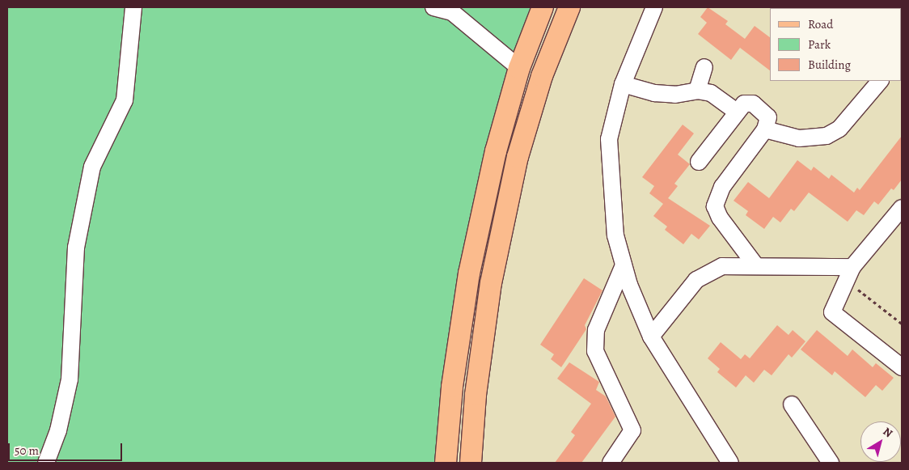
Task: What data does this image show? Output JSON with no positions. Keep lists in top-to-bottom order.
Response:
{
  "legend": ["Road", "Park", "Building"],
  "scale_bar": "50 m",
  "north": "top right"
}
